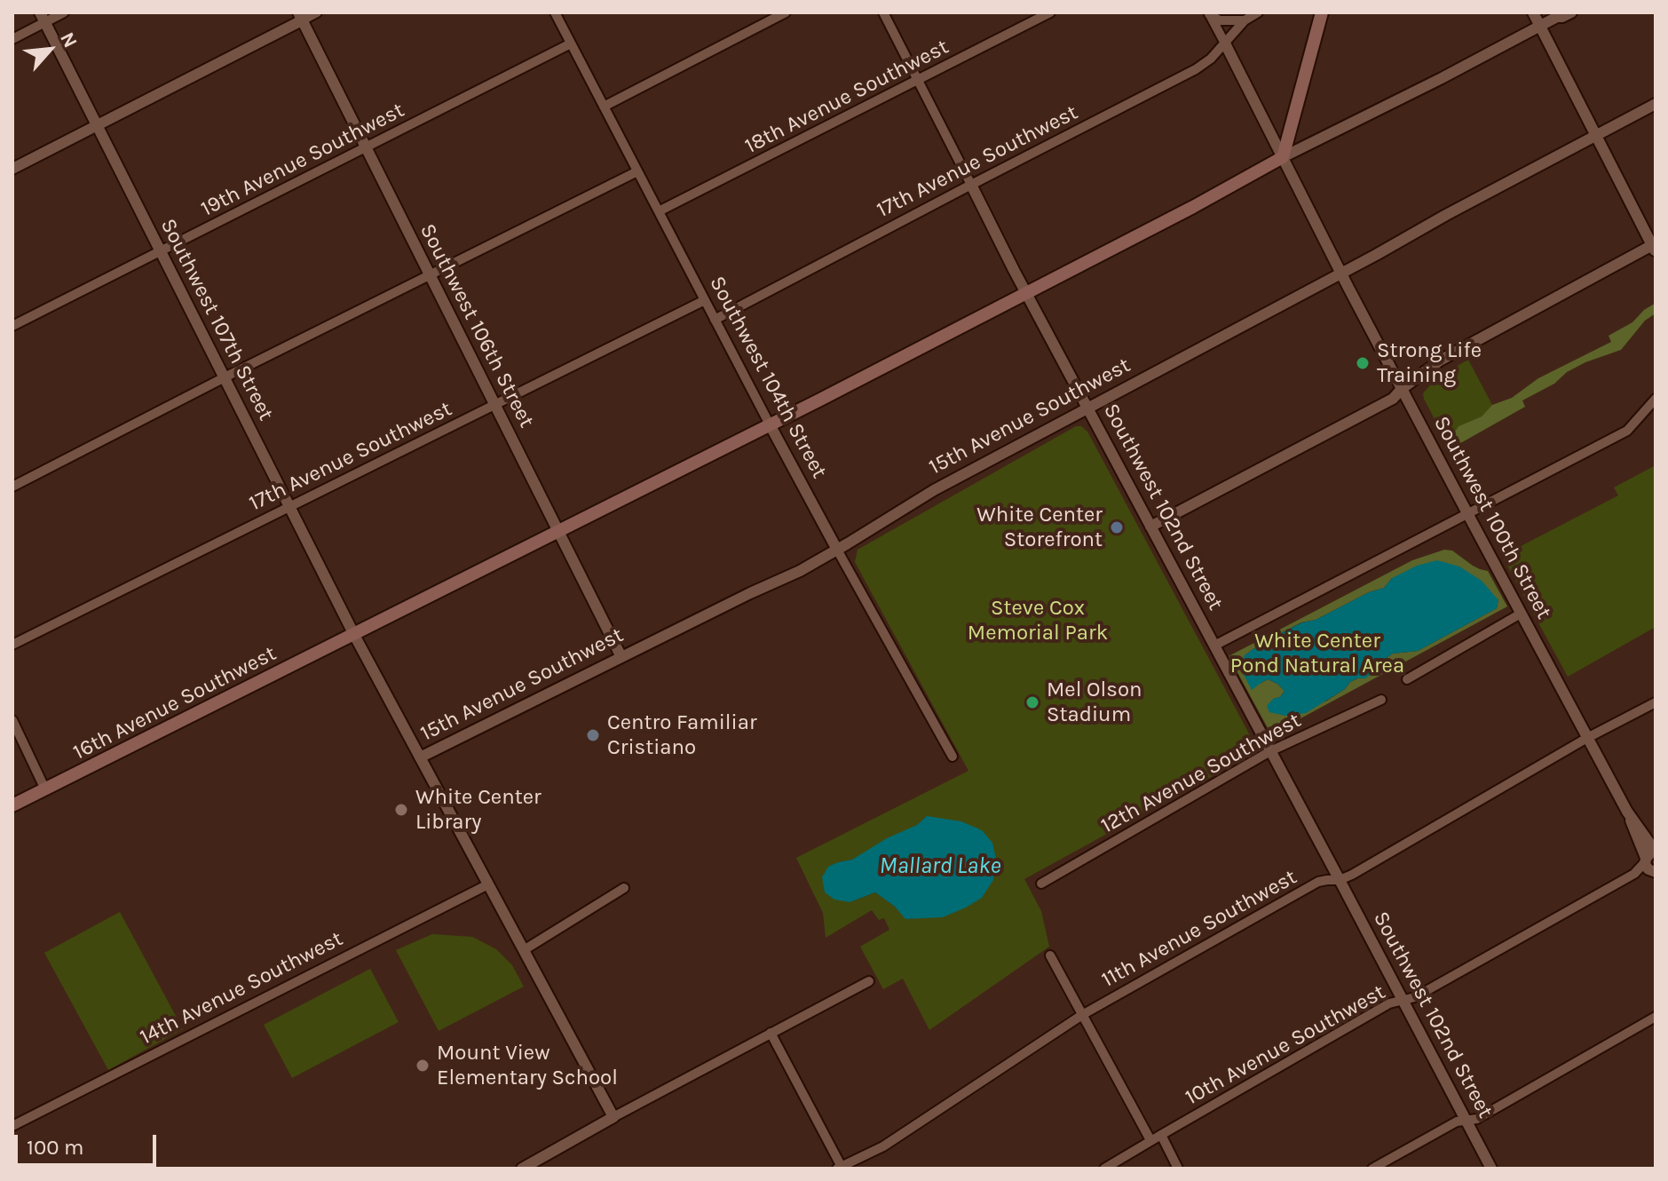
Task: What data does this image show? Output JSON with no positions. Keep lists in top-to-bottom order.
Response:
{
  "streets": {
    "main road": ["16th Avenue Southwest"],
    "street": [
      "18th Avenue Southwest",
      "19th Avenue Southwest",
      "17th Avenue Southwest",
      "Southwest 107th Street",
      "Southwest 106th Street",
      "Southwest 104th Street",
      "15th Avenue Southwest",
      "Southwest 102nd Street",
      "Southwest 100th Street",
      "12th Avenue Southwest",
      "11th Avenue Southwest",
      "14th Avenue Southwest",
      "10th Avenue Southwest"
    ]
  },
  "crossings": [
    ["18th Avenue Southwest", "Southwest 104th Street"],
    ["18th Avenue Southwest", "Southwest 102nd Street"],
    ["19th Avenue Southwest", "Southwest 107th Street"],
    ["19th Avenue Southwest", "Southwest 106th Street"],
    ["19th Avenue Southwest", "Southwest 104th Street"],
    ["17th Avenue Southwest", "Southwest 107th Street"],
    ["17th Avenue Southwest", "Southwest 106th Street"],
    ["17th Avenue Southwest", "Southwest 104th Street"],
    ["17th Avenue Southwest", "Southwest 102nd Street"],
    ["17th Avenue Southwest", "Southwest 100th Street"],
    ["Southwest 107th Street", "15th Avenue Southwest"],
    ["Southwest 107th Street", "16th Avenue Southwest"],
    ["Southwest 107th Street", "14th Avenue Southwest"],
    ["Southwest 106th Street", "15th Avenue Southwest"],
    ["Southwest 106th Street", "16th Avenue Southwest"],
    ["Southwest 104th Street", "15th Avenue Southwest"],
    ["Southwest 104th Street", "16th Avenue Southwest"],
    ["15th Avenue Southwest", "Southwest 102nd Street"],
    ["15th Avenue Southwest", "Southwest 100th Street"],
    ["Southwest 102nd Street", "16th Avenue Southwest"],
    ["Southwest 102nd Street", "12th Avenue Southwest"],
    ["Southwest 102nd Street", "11th Avenue Southwest"],
    ["Southwest 102nd Street", "10th Avenue Southwest"],
    ["Southwest 100th Street", "16th Avenue Southwest"],
    ["Southwest 100th Street", "11th Avenue Southwest"],
    ["Southwest 100th Street", "10th Avenue Southwest"]
  ],
  "water": ["Mallard Lake"],
  "parks": ["Steve Cox Memorial Park", "White Center Pond Natural Area"],
  "places": [
    "Strong Life Training",
    "White Center Storefront",
    "Mel Olson Stadium",
    "Centro Familiar Cristiano",
    "White Center Library",
    "Mount View Elementary School"
  ],
  "scale_bar": "100 m",
  "north": "top right"
}
